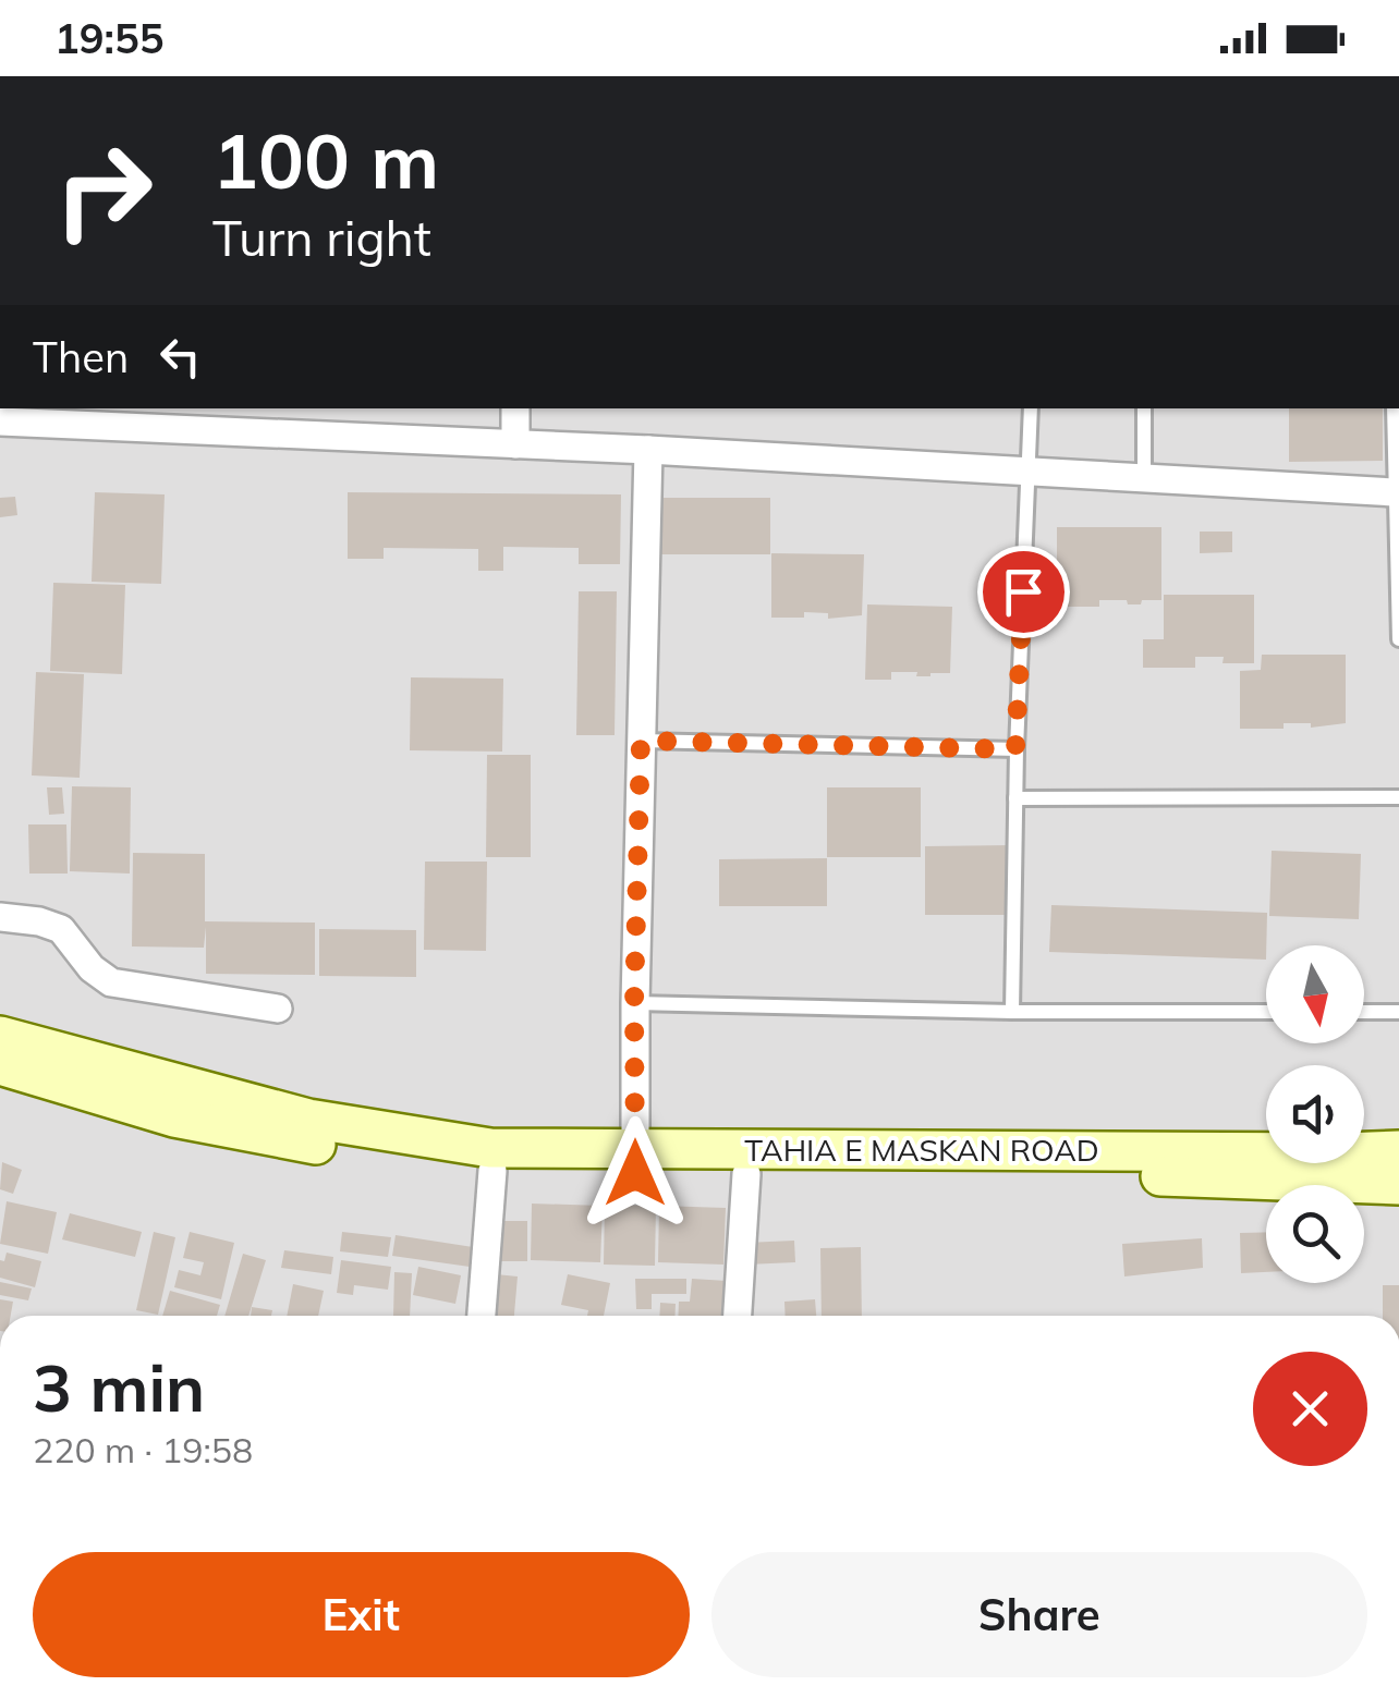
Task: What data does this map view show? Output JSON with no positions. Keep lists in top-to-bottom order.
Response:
{
  "streets": {
    "main road": ["TAHIA E MASKAN ROAD"]
  },
  "north": "bottom",
  "page": {
    "status": "19:55",
    "turn": ["100 m", "Turn right"],
    "then": "Then",
    "heading": ["3 min", "220 m · 19:58"],
    "buttons": ["Exit", "Share"]
  }
}
